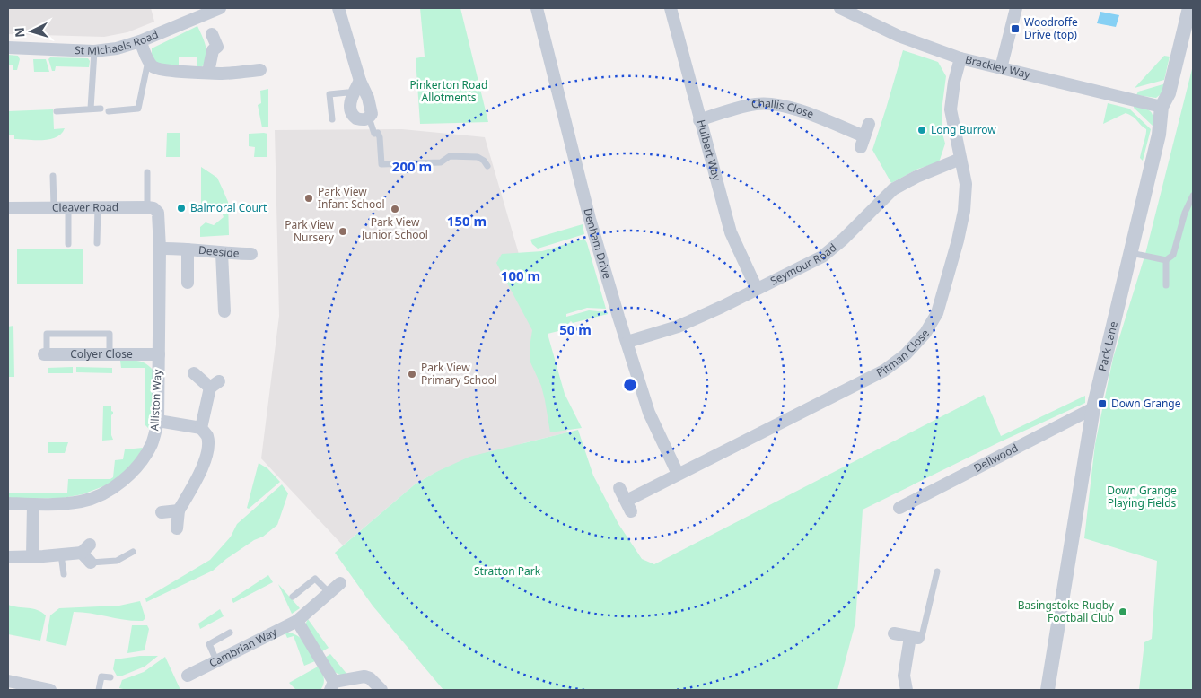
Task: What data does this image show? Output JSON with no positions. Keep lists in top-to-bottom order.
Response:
{
  "streets": {
    "street": [
      "St Michaels Road",
      "Brackley Way",
      "Challis Close",
      "Hulbert Way",
      "Cleaver Road",
      "Denham Drive",
      "Deeside",
      "Seymour Road",
      "Pack Lane",
      "Pitman Close",
      "Colyer Close",
      "Alliston Way",
      "Dellwood",
      "Cambrian Way"
    ]
  },
  "crossings": [
    ["Brackley Way", "Pack Lane"],
    ["Brackley Way", "Pitman Close"],
    ["Challis Close", "Hulbert Way"],
    ["Hulbert Way", "Seymour Road"],
    ["Cleaver Road", "Alliston Way"],
    ["Denham Drive", "Seymour Road"],
    ["Denham Drive", "Pitman Close"],
    ["Deeside", "Alliston Way"],
    ["Seymour Road", "Pitman Close"],
    ["Pack Lane", "Dellwood"],
    ["Colyer Close", "Alliston Way"]
  ],
  "parks": ["Pinkerton Road Allotments", "Down Grange Playing Fields", "Stratton Park"],
  "places": {
    "transit": ["Woodroffe Drive (top)", "Down Grange"],
    "other": [
      "Long Burrow",
      "Park View Infant School",
      "Balmoral Court",
      "Park View Junior School",
      "Park View Nursery",
      "Park View Primary School",
      "Basingstoke Rugby Football Club"
    ]
  },
  "north": "left",
  "rings": [
    "200 m",
    "150 m",
    "100 m",
    "50 m"
  ]
}
